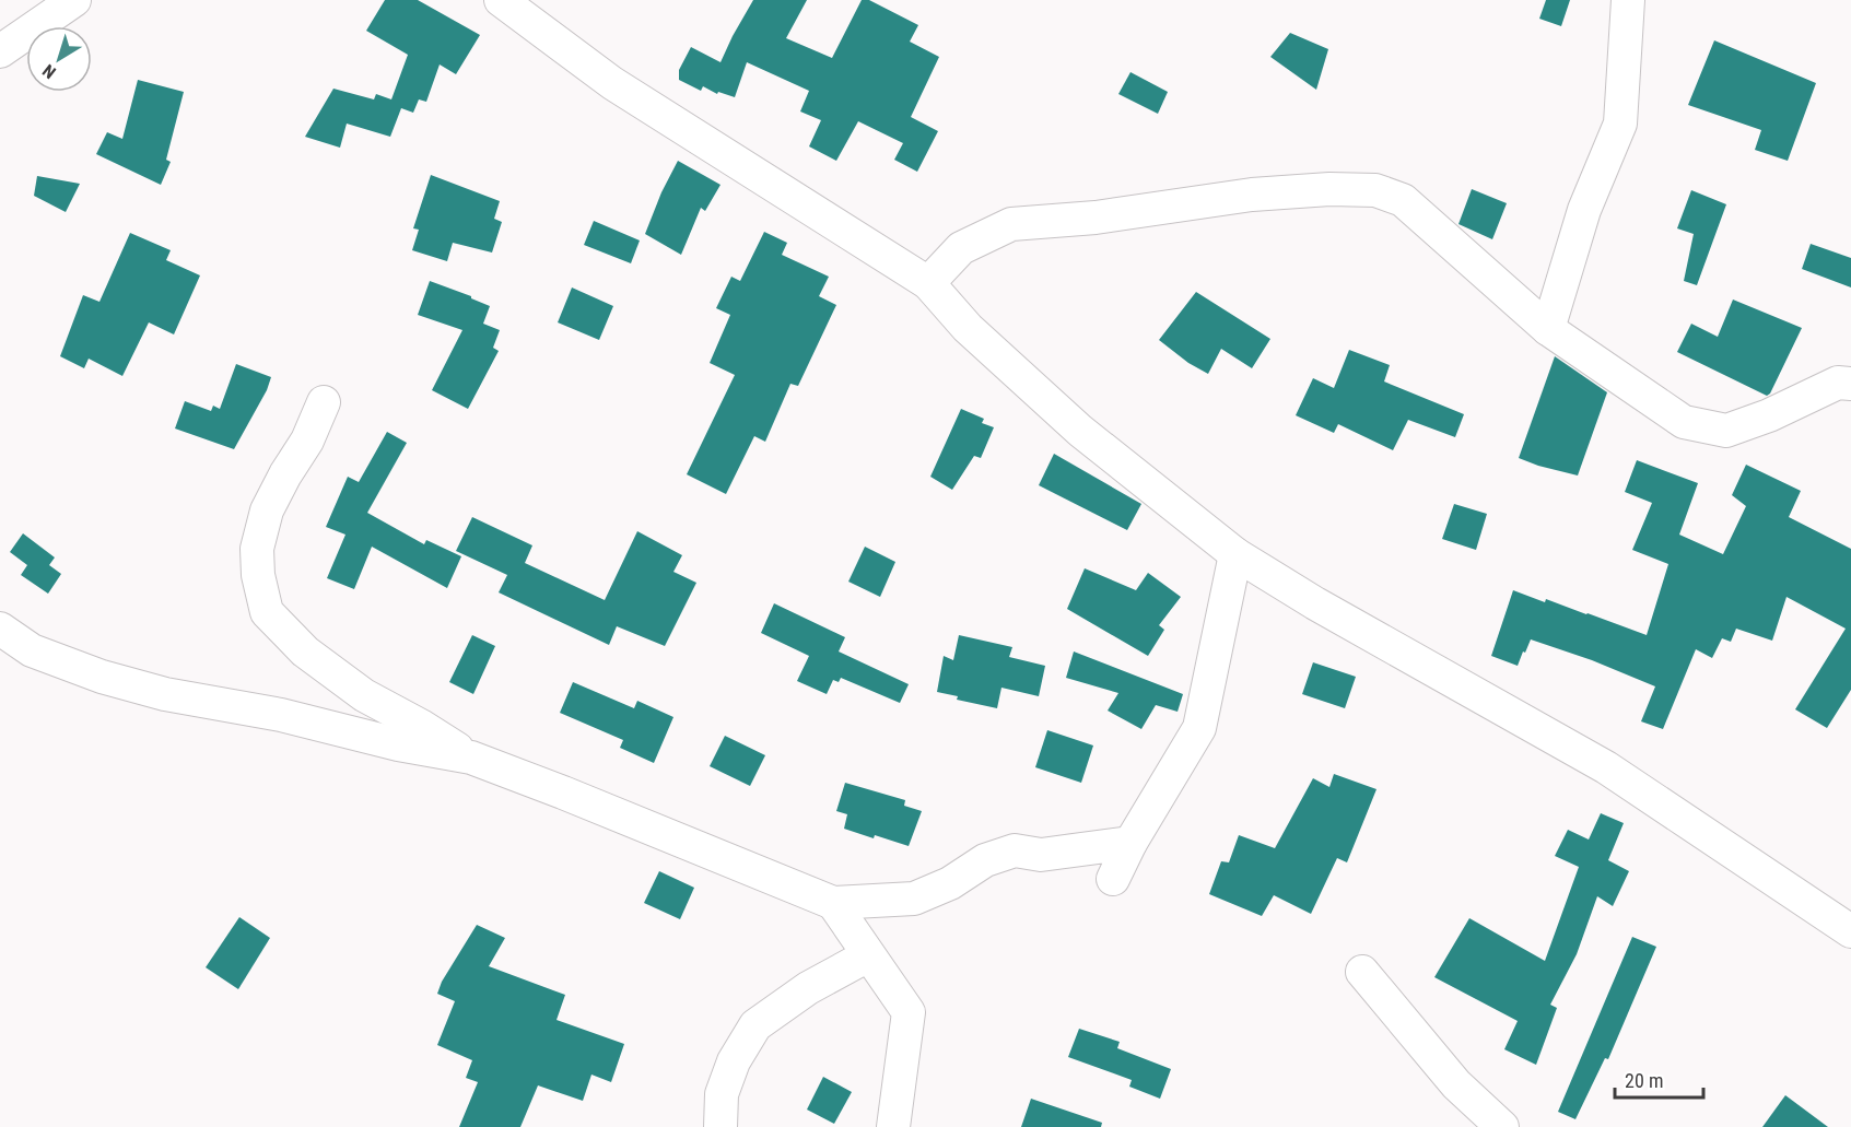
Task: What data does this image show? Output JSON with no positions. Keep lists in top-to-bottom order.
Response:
{
  "scale_bar": "20 m",
  "north": "bottom left"
}
